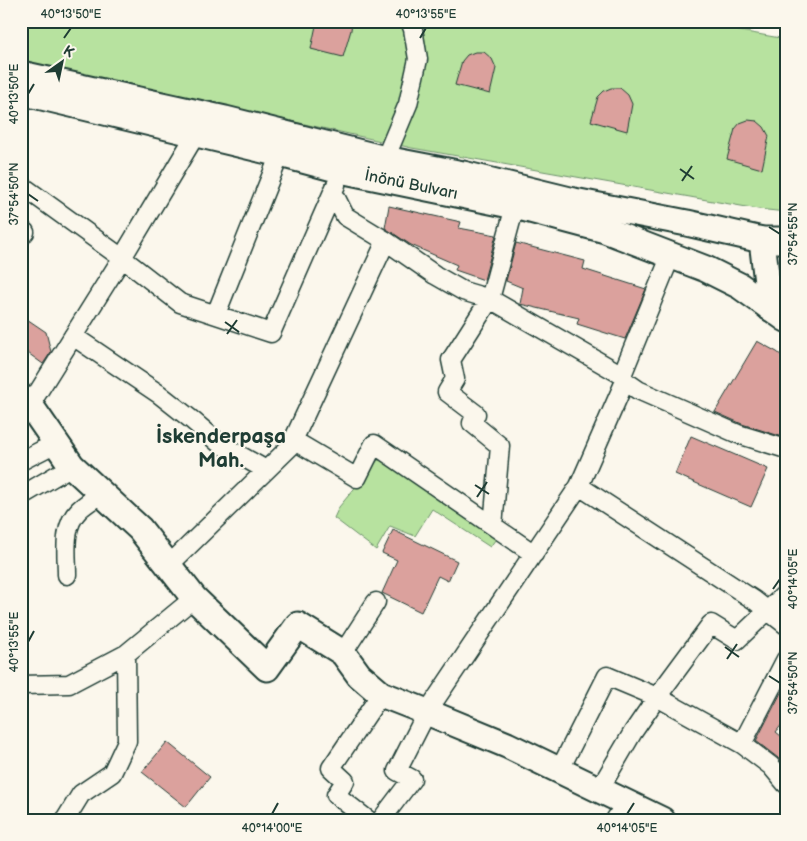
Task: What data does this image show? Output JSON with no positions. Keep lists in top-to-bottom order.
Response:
{
  "streets": {
    "main road": ["İnönü Bulvarı"]
  },
  "districts": ["İskenderpaşa Mah."],
  "north": "top right",
  "coordinates": [
    "40°13'50\"E",
    "40°13'55\"E",
    "37°54'50\"N",
    "37°54'55\"N",
    "40°14'05\"E",
    "40°14'00\"E"
  ]
}
